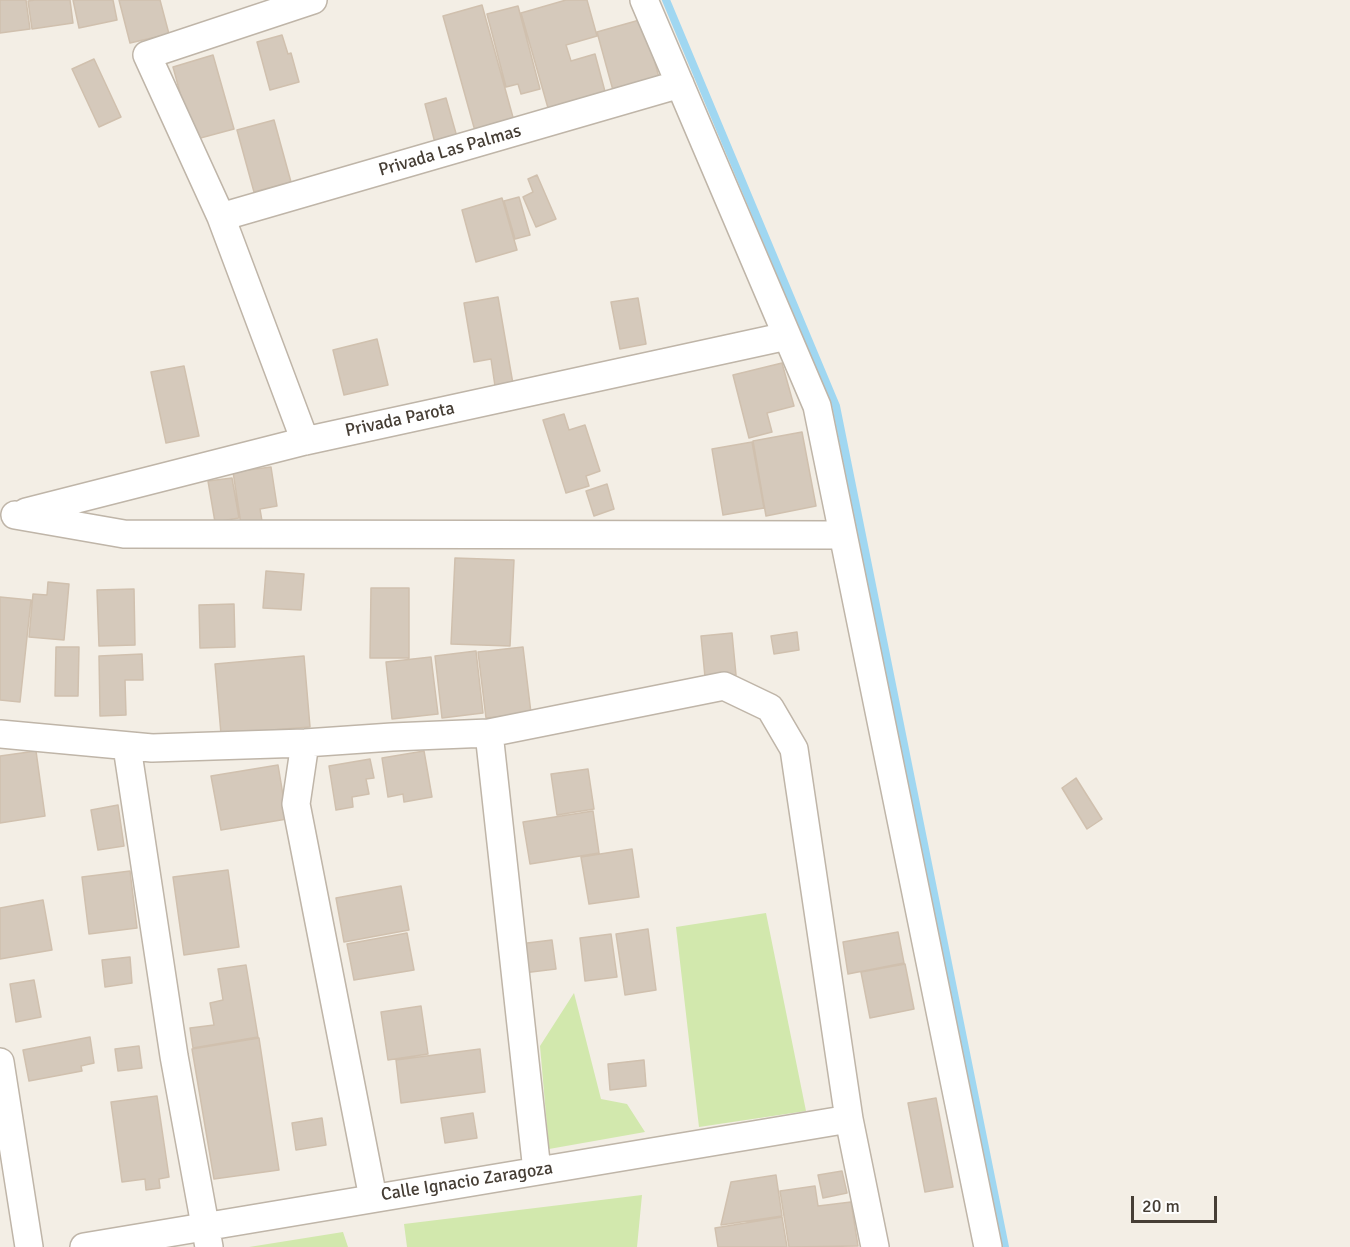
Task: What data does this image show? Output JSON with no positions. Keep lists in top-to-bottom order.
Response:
{
  "streets": {
    "street": ["Privada Las Palmas", "Privada Parota", "Calle Ignacio Zaragoza"]
  },
  "scale_bar": "20 m"
}
